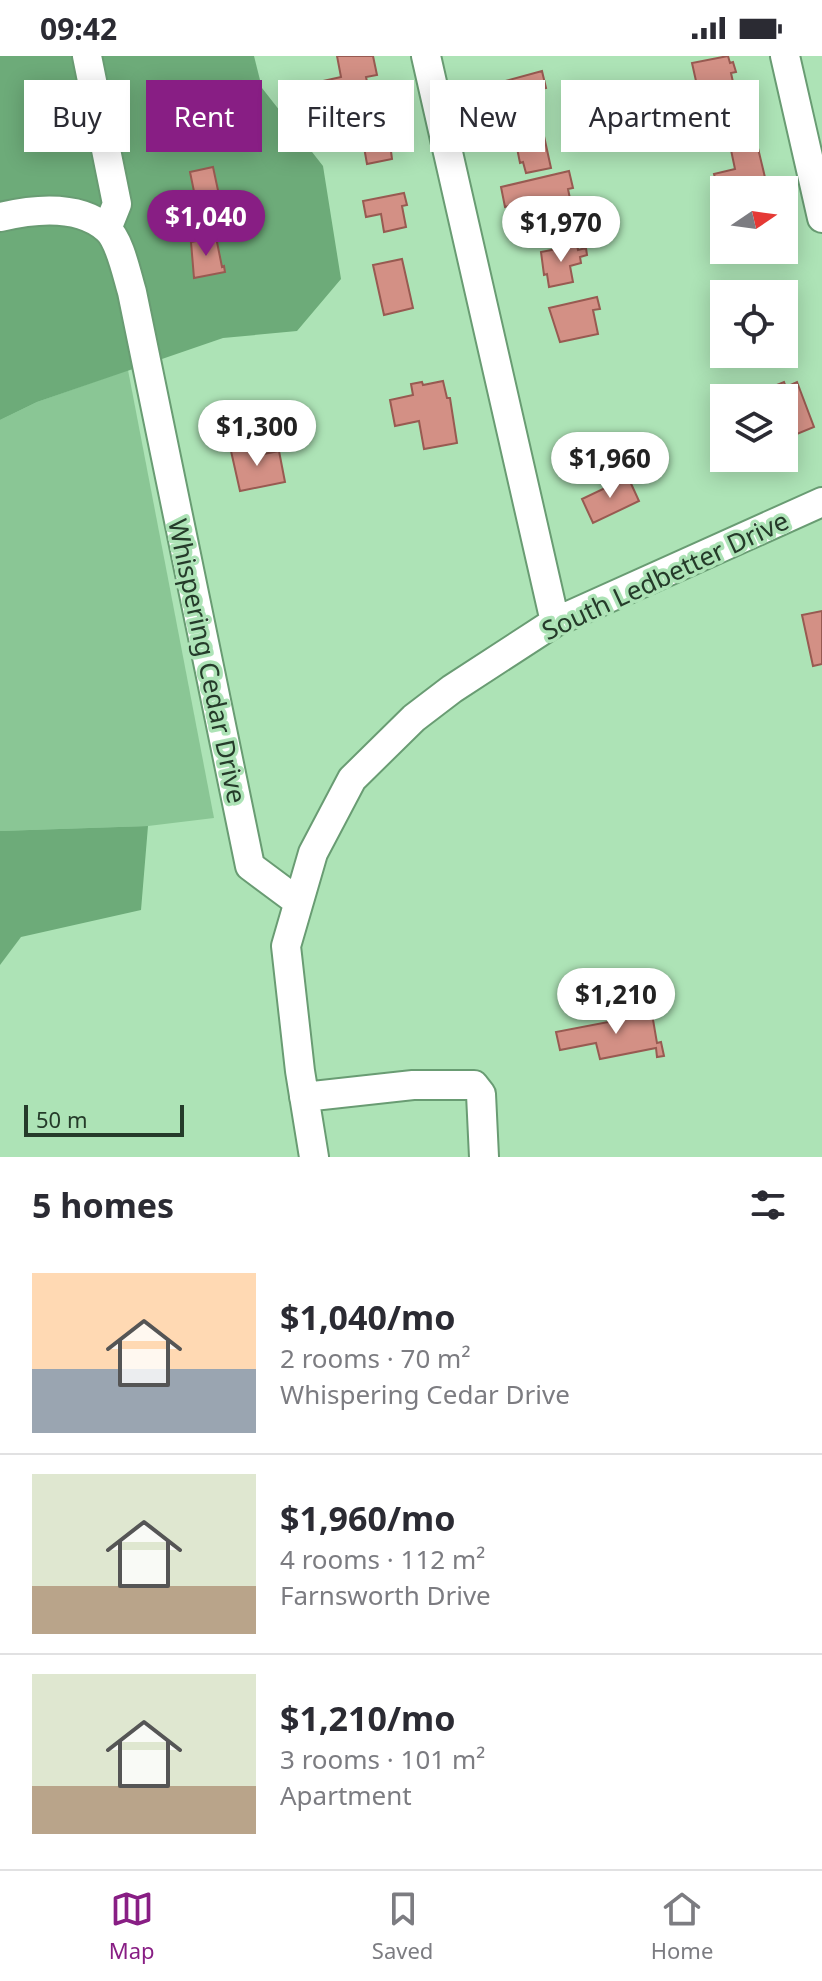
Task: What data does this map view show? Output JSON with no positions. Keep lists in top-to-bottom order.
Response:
{
  "streets": {
    "street": ["South Ledbetter Drive", "Whispering Cedar Drive"]
  },
  "crossings": [
    ["South Ledbetter Drive", "Whispering Cedar Drive"]
  ],
  "scale_bar": "50 m",
  "north": "right",
  "page": {
    "status": "09:42",
    "chip": [
      "Buy",
      "Rent",
      "Filters",
      "New",
      "Apartment"
    ],
    "price": [
      "$1,040",
      "$1,970",
      "$1,300",
      "$1,960",
      "$1,210"
    ],
    "scale": "50 m",
    "heading": "5 homes",
    "list": [
      {
        "name": "$1,040/mo",
        "note": "2 rooms · 70 m² · Whispering Cedar Drive"
      },
      {
        "name": "$1,960/mo",
        "note": "4 rooms · 112 m² · Farnsworth Drive"
      },
      {
        "name": "$1,210/mo",
        "note": "3 rooms · 101 m² · Apartment"
      }
    ],
    "tabs": ["Map", "Saved", "Home"]
  }
}
